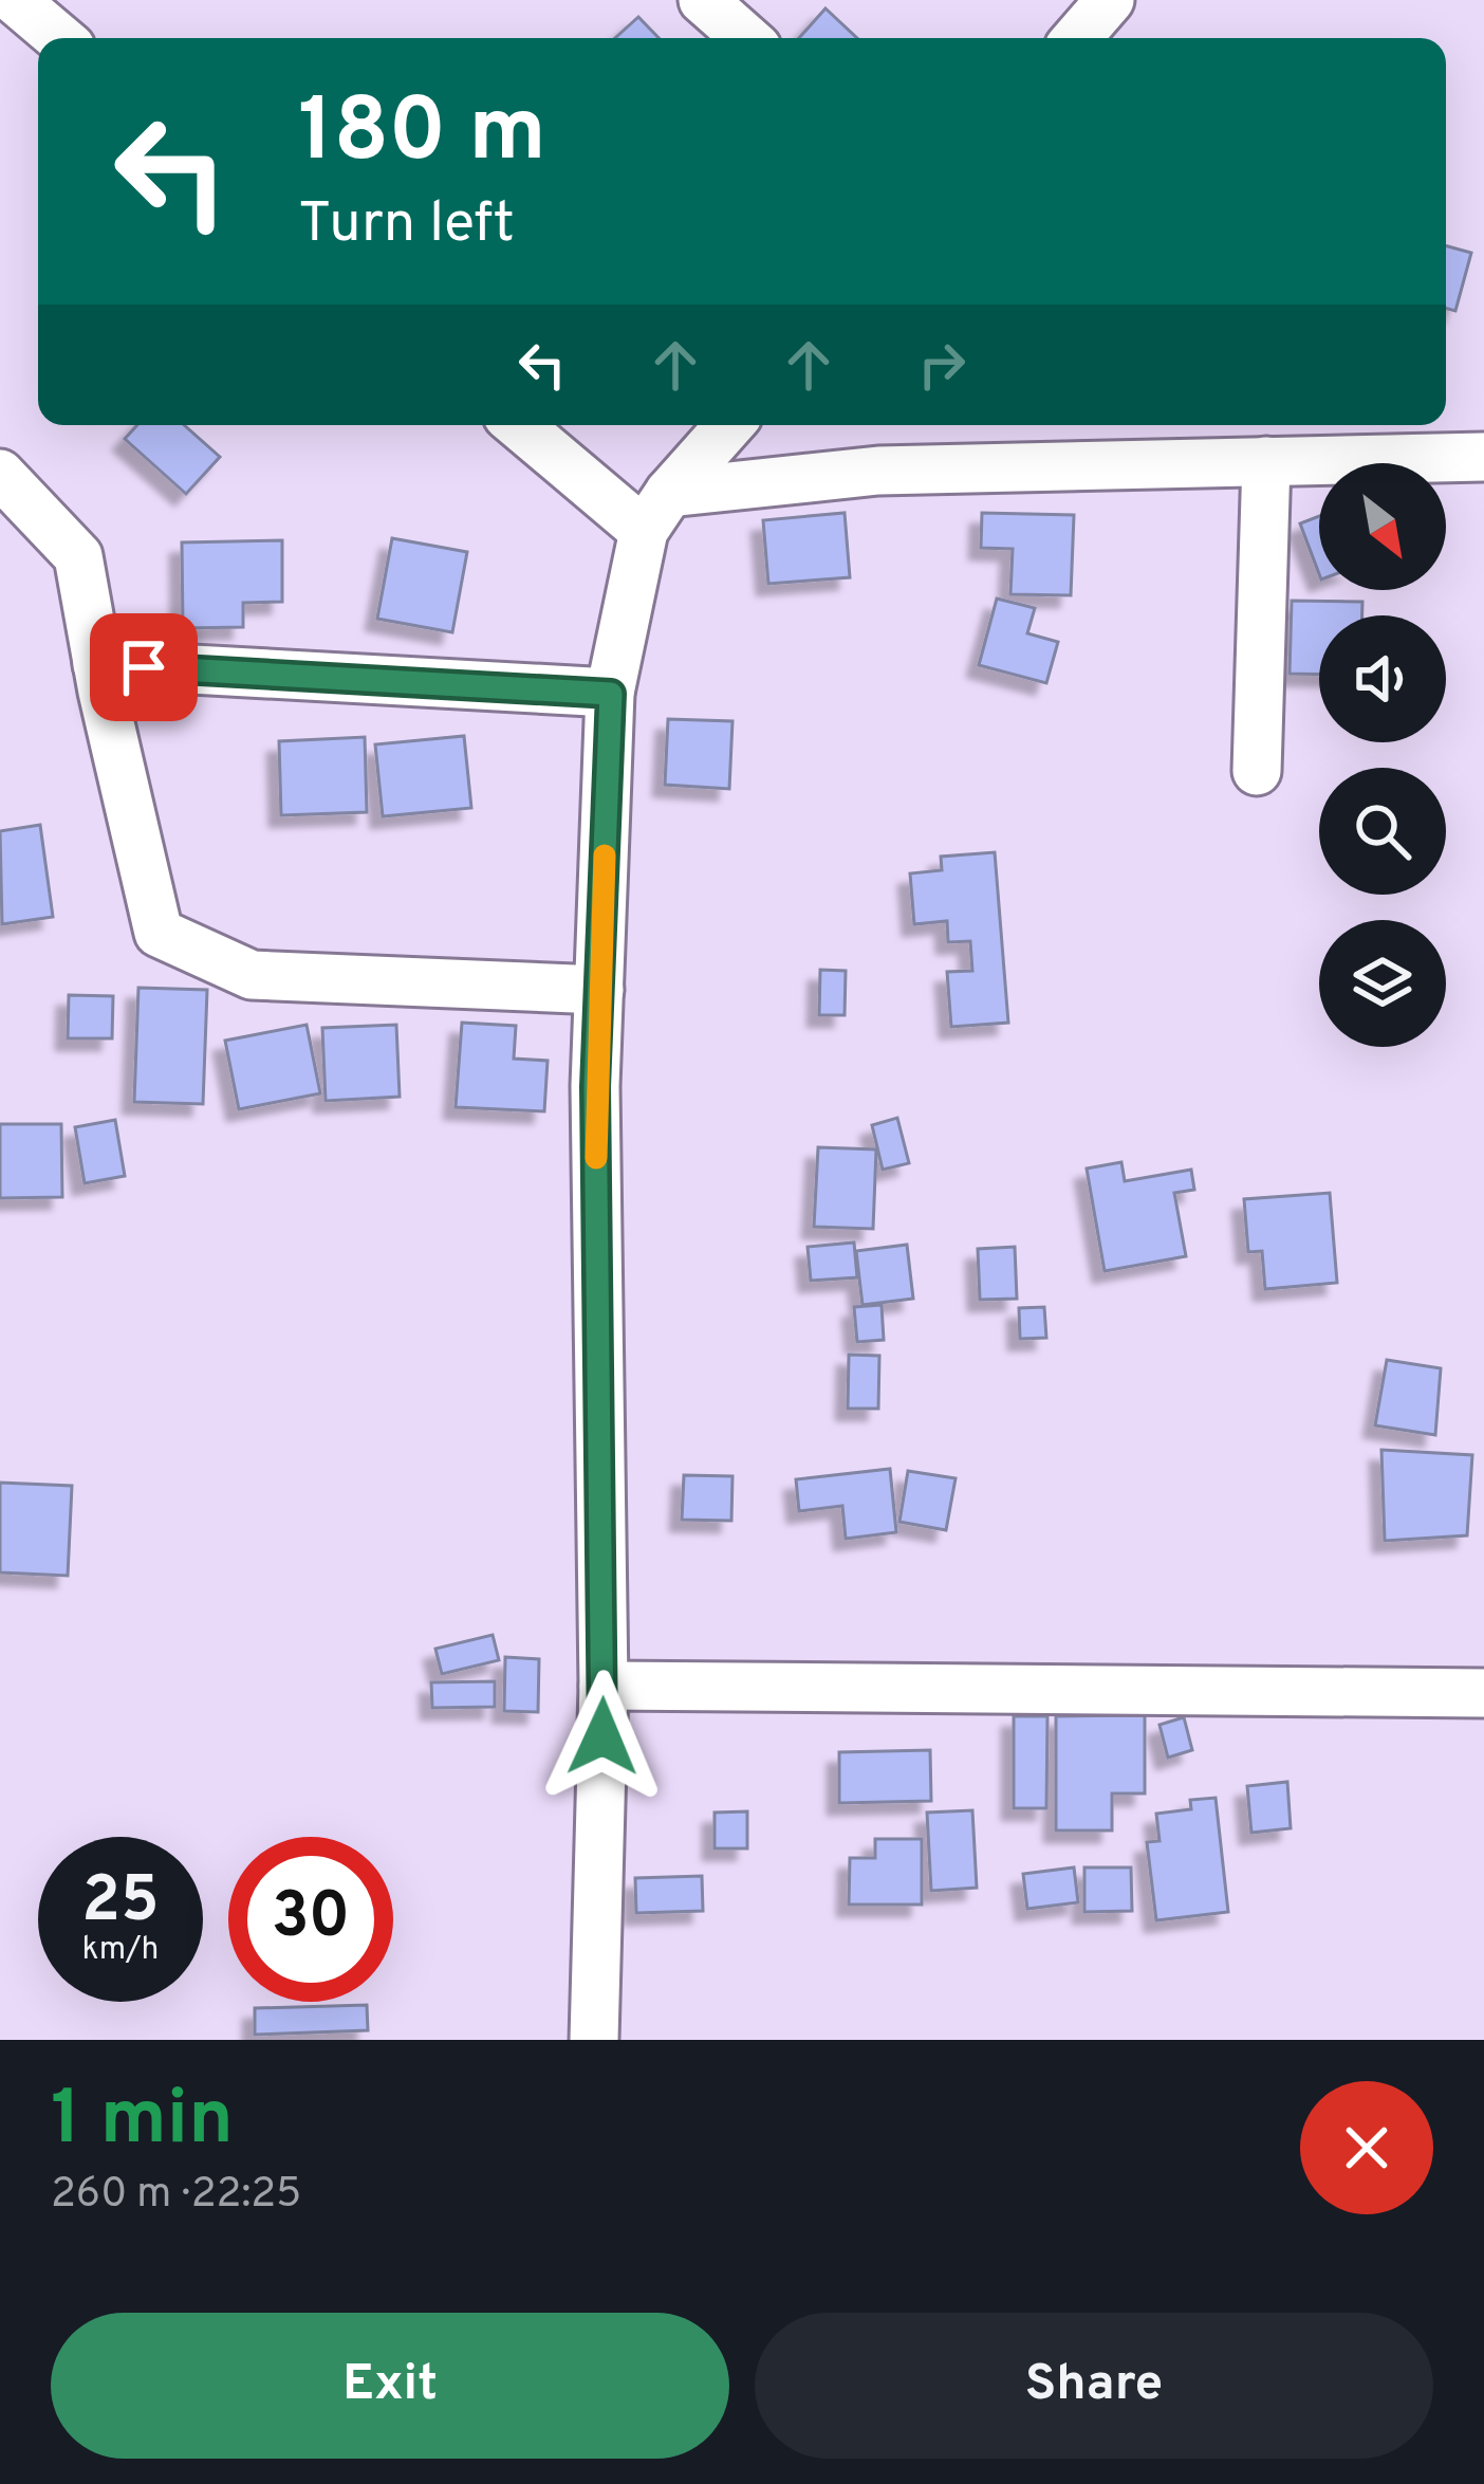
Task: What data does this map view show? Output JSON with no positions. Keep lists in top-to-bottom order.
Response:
{
  "north": "bottom right",
  "page": {
    "turn": ["180 m", "Turn left"],
    "speed": "25 km/h",
    "limit": "30",
    "heading": ["1 min", "260 m · 22:25"],
    "buttons": ["Exit", "Share"]
  }
}
